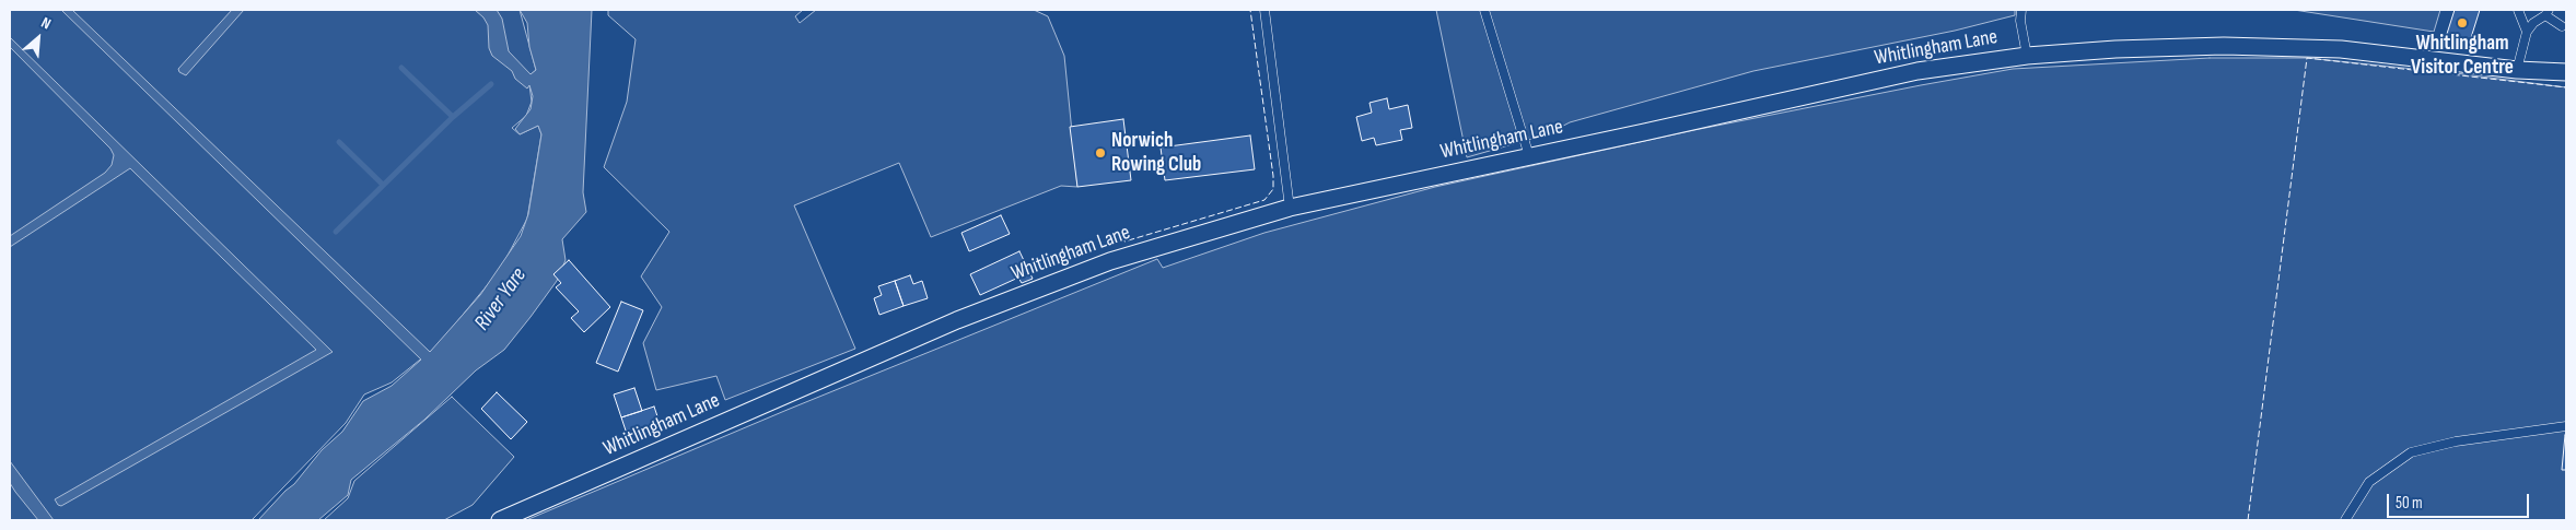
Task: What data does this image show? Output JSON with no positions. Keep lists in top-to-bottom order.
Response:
{
  "streets": {
    "street": ["Whitlingham Lane"]
  },
  "water": ["River Yare"],
  "places": ["Whitlingham Visitor Centre", "Norwich Rowing Club"],
  "scale_bar": "50 m",
  "north": "top right"
}
